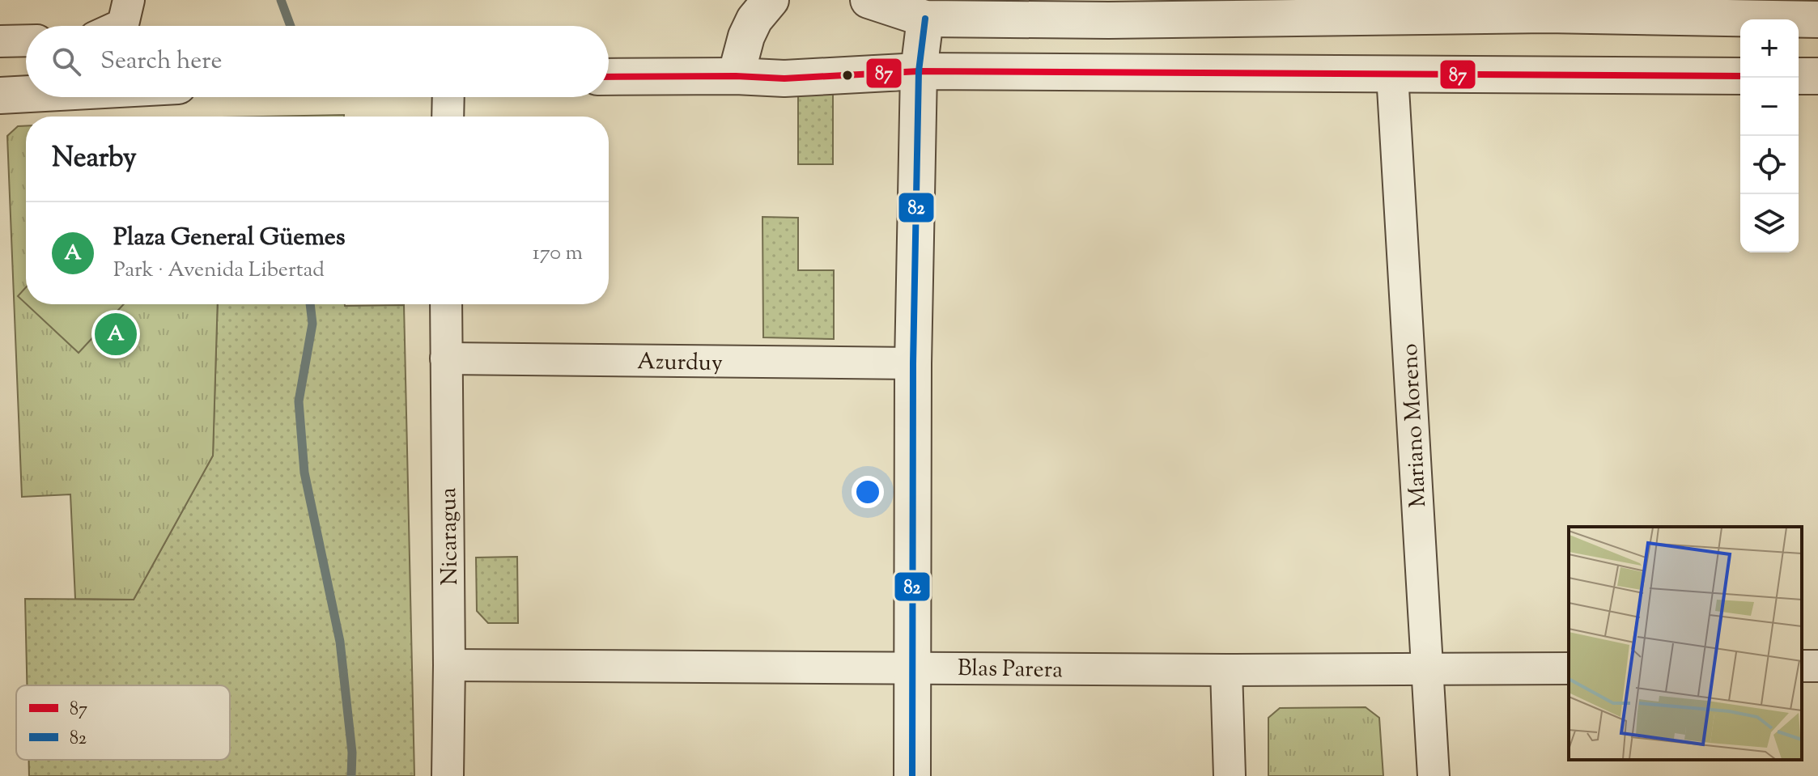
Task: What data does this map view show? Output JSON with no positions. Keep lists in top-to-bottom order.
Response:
{
  "streets": {
    "street": [
      "Azurduy",
      "Mariano Moreno",
      "Nicaragua",
      "Blas Parera"
    ]
  },
  "crossings": [
    ["Azurduy", "Nicaragua"],
    ["Mariano Moreno", "Blas Parera"],
    ["Nicaragua", "Blas Parera"]
  ],
  "lines": ["transit line 82", "transit line 87"],
  "legend": ["87", "82"],
  "page": {
    "map_buttons": ["+", "−"],
    "search": "Search here",
    "heading": "Nearby",
    "list": [
      {
        "mark": "A",
        "name": "Plaza General Güemes",
        "note": "Park · Avenida Libertad",
        "value": "170 m"
      }
    ],
    "pins": "A"
  }
}
